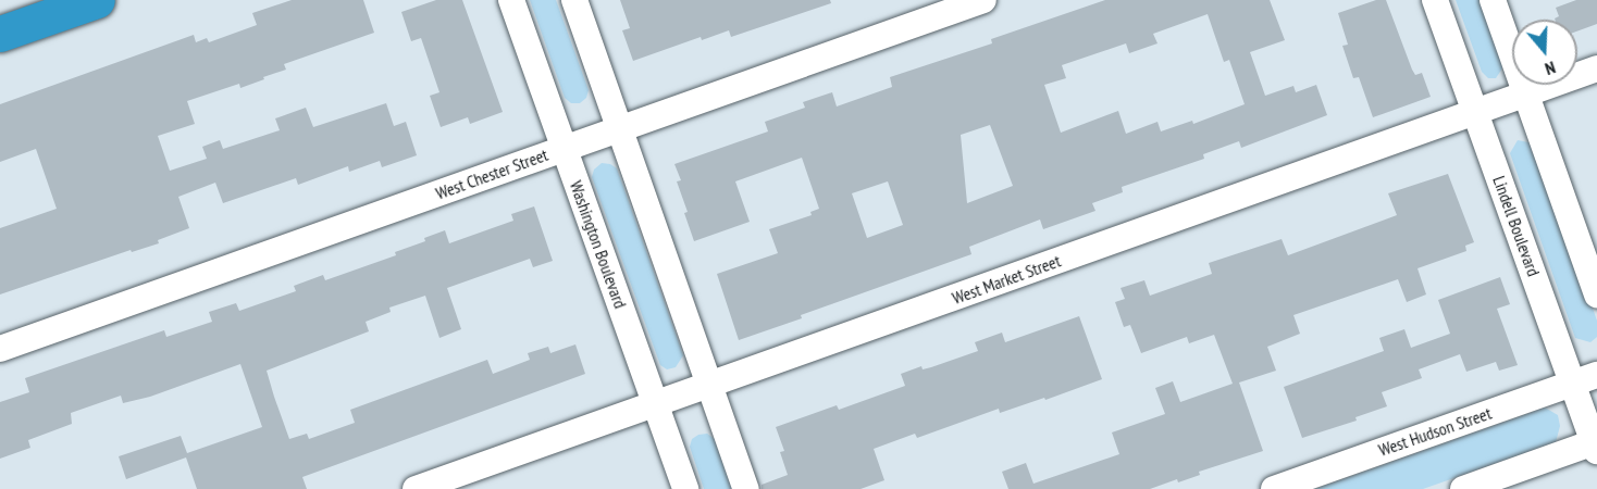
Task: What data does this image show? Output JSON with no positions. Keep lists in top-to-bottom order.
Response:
{
  "streets": {
    "street": [
      "West Chester Street",
      "Lindell Boulevard",
      "Washington Boulevard",
      "West Market Street",
      "West Hudson Street"
    ]
  },
  "crossings": [
    ["West Chester Street", "Washington Boulevard"],
    ["Lindell Boulevard", "West Market Street"],
    ["Lindell Boulevard", "West Hudson Street"],
    ["Washington Boulevard", "West Market Street"]
  ],
  "north": "bottom"
}
